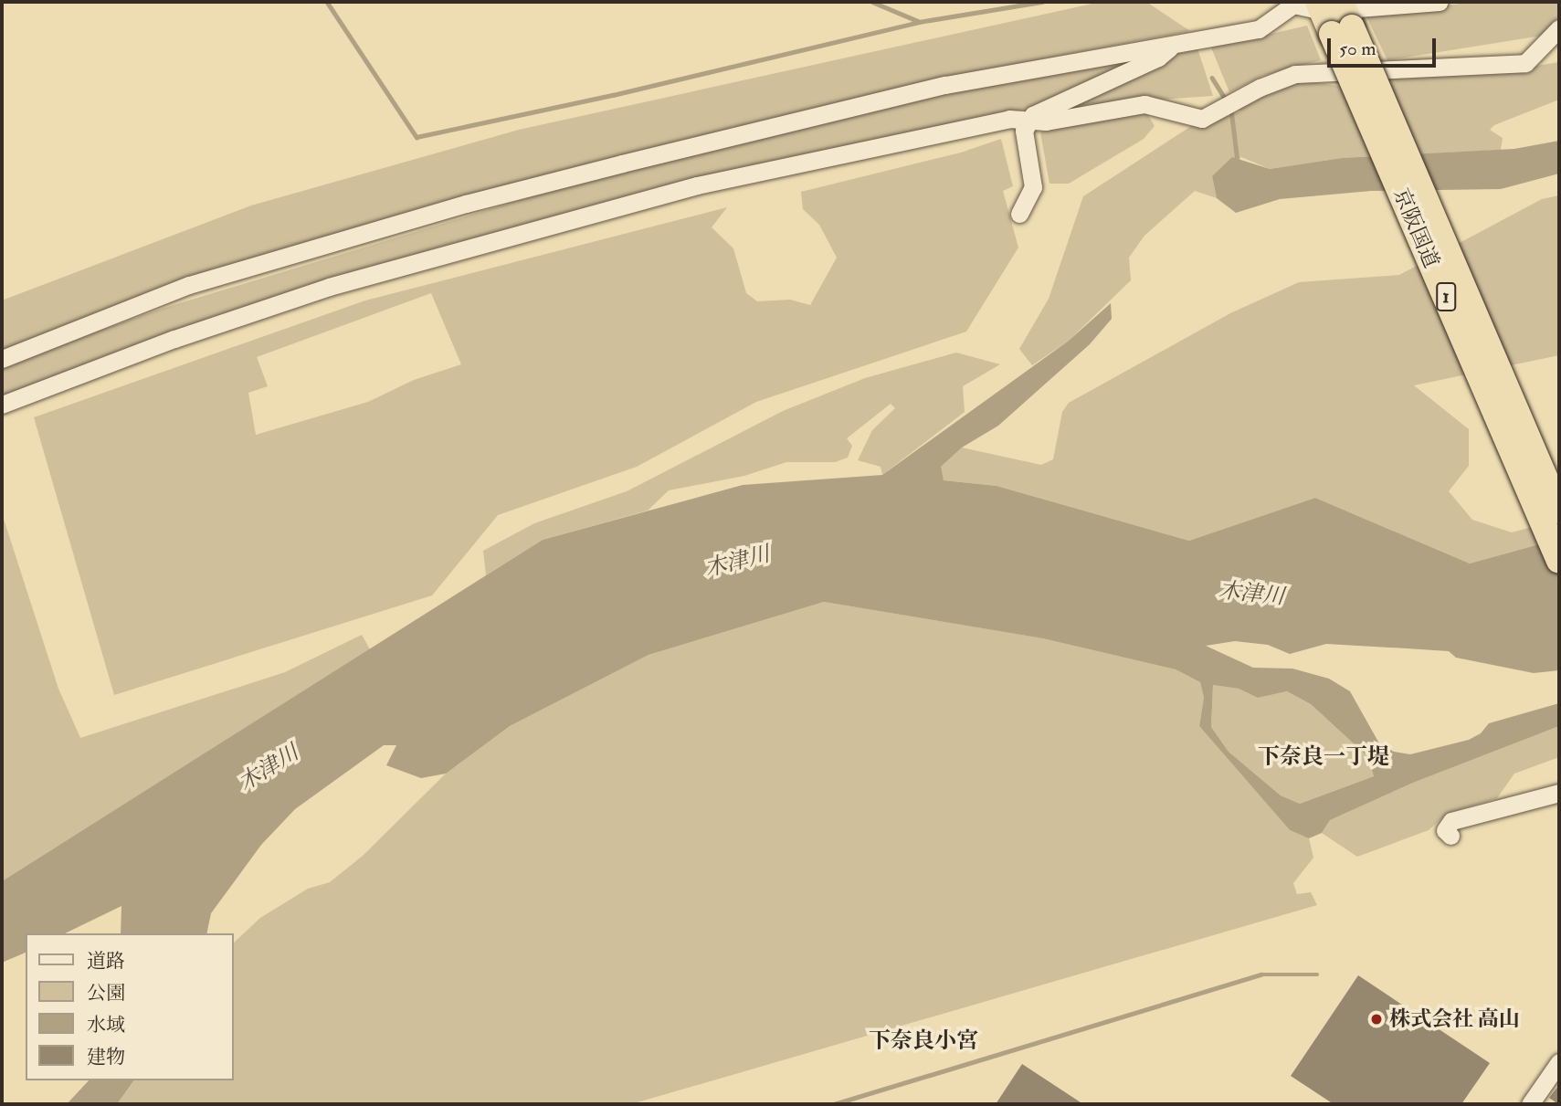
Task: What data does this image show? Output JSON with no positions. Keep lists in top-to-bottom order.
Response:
{
  "streets": {
    "highway": ["京阪国道", "1"]
  },
  "districts": ["下奈良一丁堤", "下奈良小宮"],
  "water": ["木津川"],
  "places": ["株式会社 高山"],
  "legend": [
    "道路",
    "公園",
    "水域",
    "建物"
  ],
  "scale_bar": "50 m"
}
